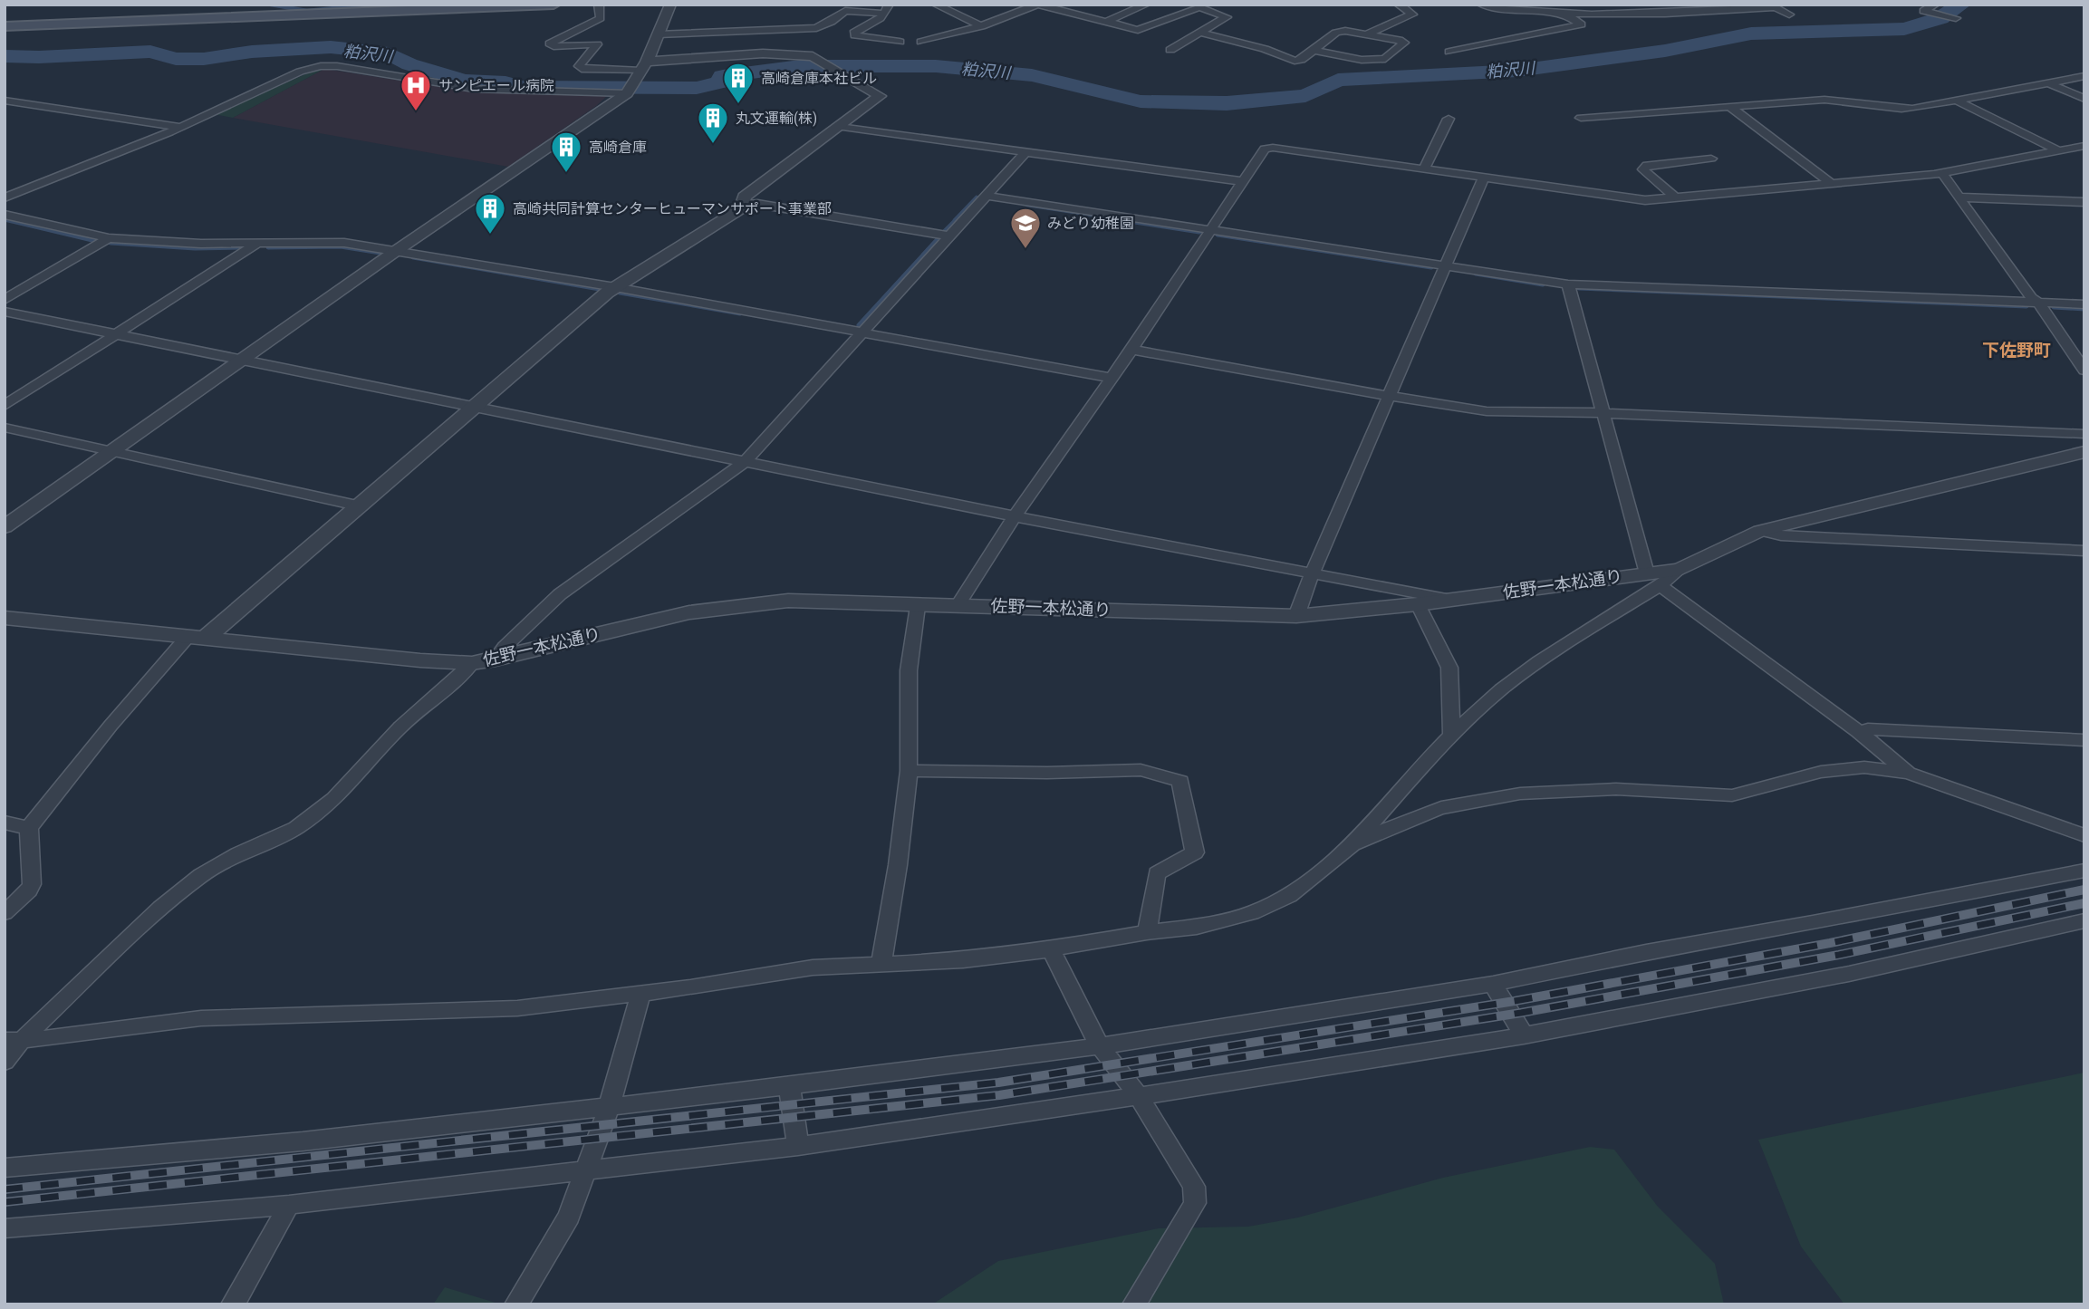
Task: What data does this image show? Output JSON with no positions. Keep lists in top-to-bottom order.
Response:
{
  "streets": {
    "street": ["佐野一本松通り"]
  },
  "districts": ["下佐野町"],
  "water": ["粕沢川"],
  "places": {
    "building": [
      "高崎倉庫本社ビル",
      "丸文運輸(株)",
      "高崎倉庫",
      "高崎共同計算センターヒューマンサポート事業部"
    ],
    "hospital": ["サンピエール病院"],
    "school or university": ["みどり幼稚園"]
  }
}
